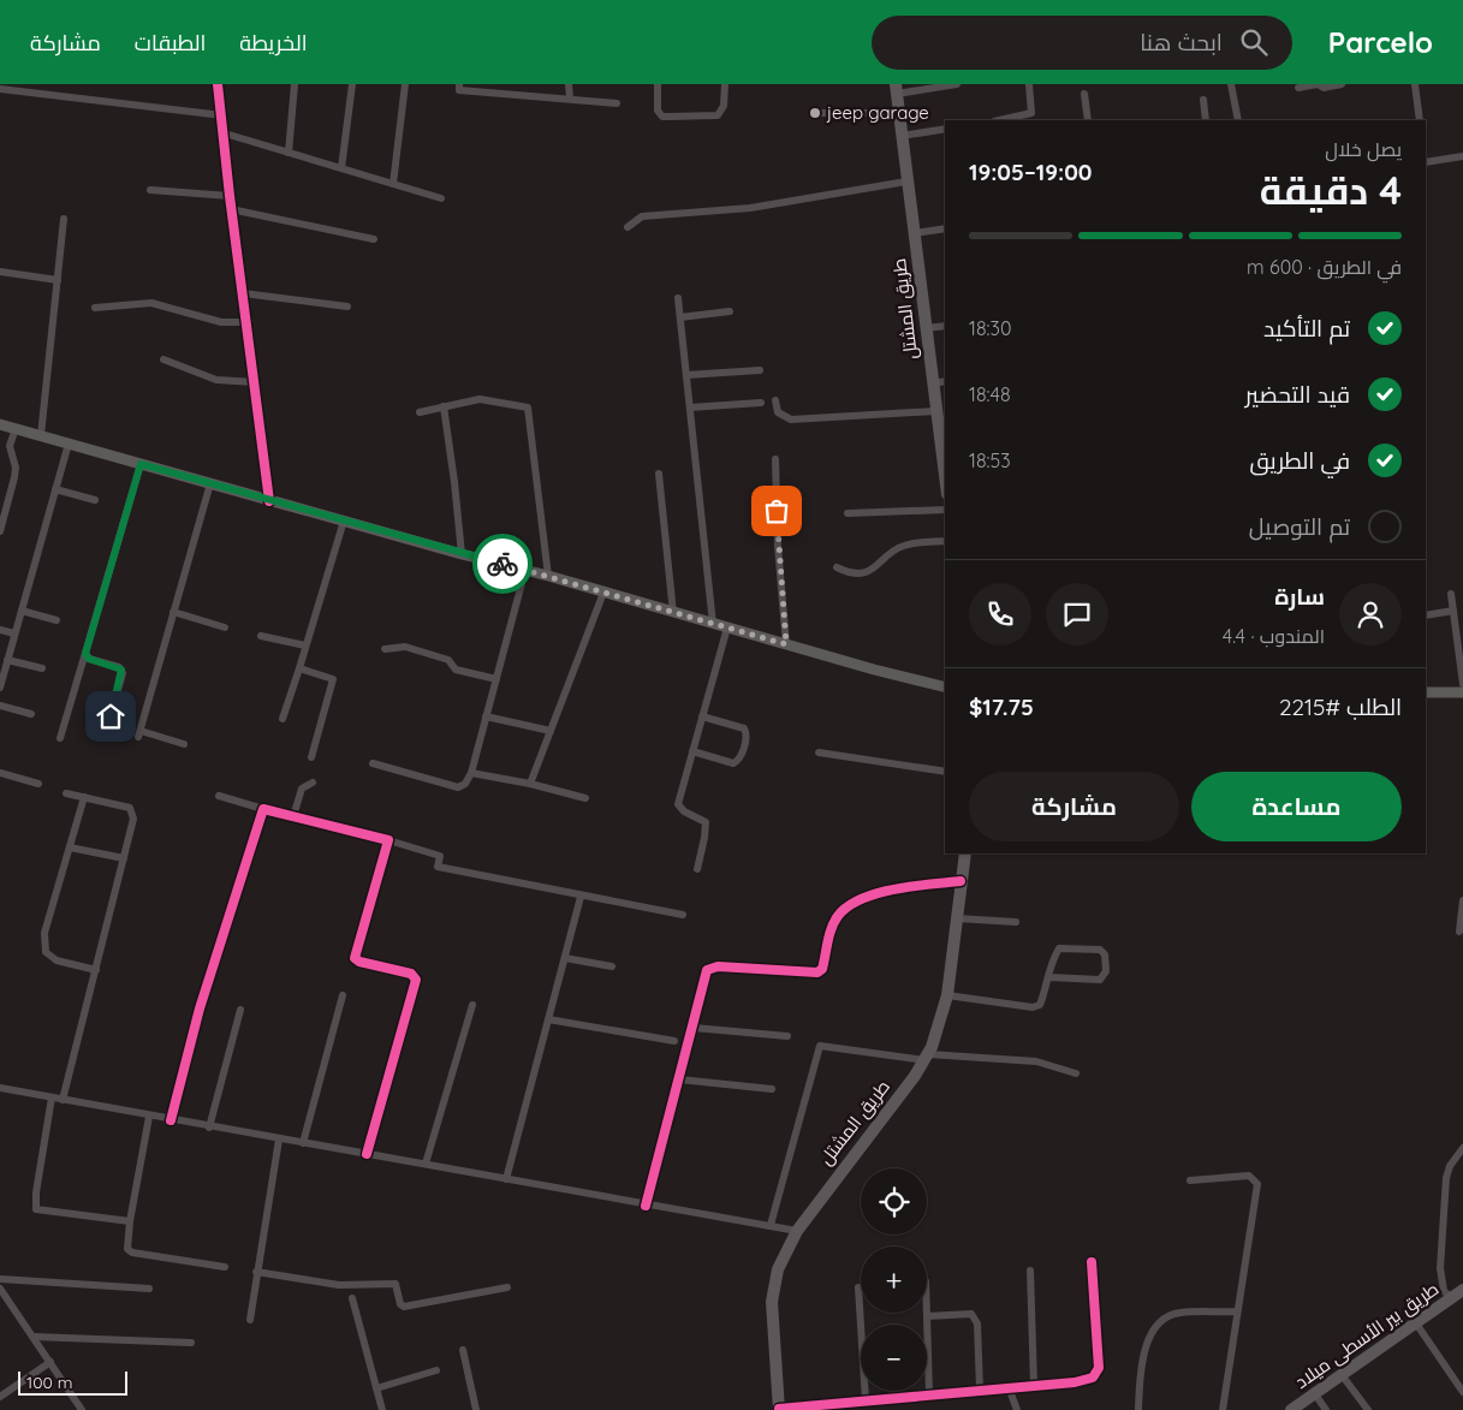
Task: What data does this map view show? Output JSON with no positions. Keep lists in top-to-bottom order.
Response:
{
  "streets": {
    "main road": ["طريق المشتل", "طريق بير الأسطى ميلاد"]
  },
  "places": ["jeep garage"],
  "scale_bar": "100 m",
  "page": {
    "header": "Parcelo",
    "search": "ابحث هنا",
    "nav": ["الخريطة", "الطبقات", "مشاركة"],
    "heading": ["4 دقيقة", "يصل خلال", "19:00–19:05"],
    "panel": [
      "سارة",
      "المندوب · 4.4",
      "الطلب #2215",
      "$17.75"
    ],
    "bar": "في الطريق · 600 m",
    "list": [
      ["تم التأكيد", "18:30"],
      ["قيد التحضير", "18:48"],
      ["في الطريق", "18:53"],
      "تم التوصيل"
    ],
    "buttons": ["مساعدة", "مشاركة"],
    "map_buttons": ["+", "−"],
    "scale": "100 m"
  }
}
